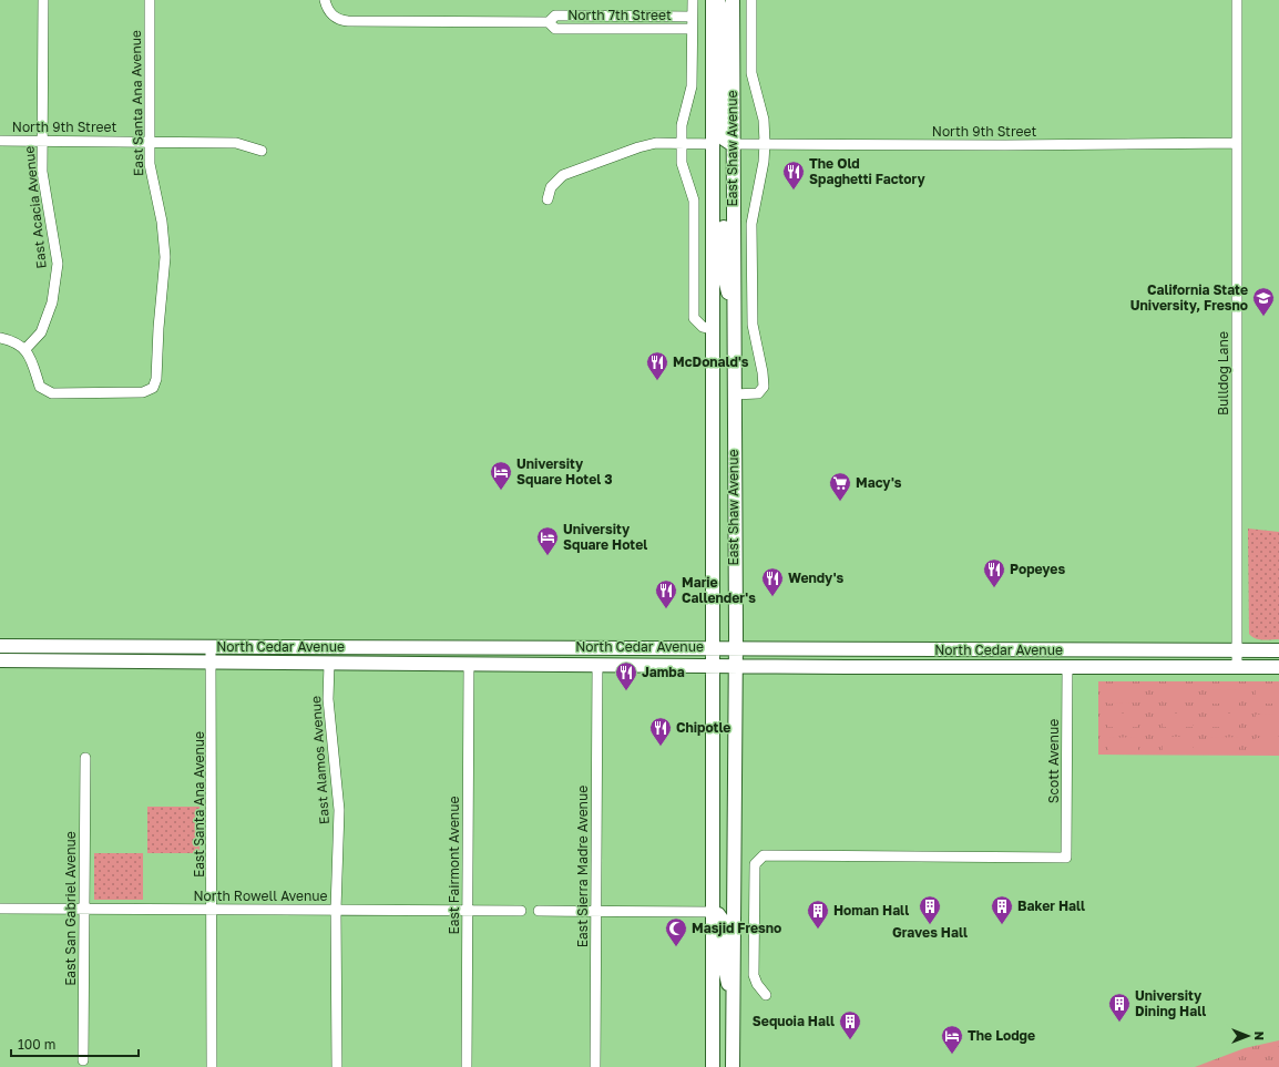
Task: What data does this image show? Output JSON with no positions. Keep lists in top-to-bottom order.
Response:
{
  "streets": {
    "main road": ["East Shaw Avenue", "North Cedar Avenue"],
    "street": [
      "North 7th Street",
      "East Santa Ana Avenue",
      "North 9th Street",
      "East Acacia Avenue",
      "Bulldog Lane",
      "East Alamos Avenue",
      "Scott Avenue",
      "East Fairmont Avenue",
      "East Sierra Madre Avenue",
      "North Rowell Avenue",
      "East San Gabriel Avenue"
    ]
  },
  "crossings": [
    ["East Santa Ana Avenue", "North 9th Street"],
    ["East Santa Ana Avenue", "East Acacia Avenue"],
    ["East Santa Ana Avenue", "North Cedar Avenue"],
    ["East Santa Ana Avenue", "North Rowell Avenue"],
    ["North 9th Street", "East Shaw Avenue"],
    ["North 9th Street", "East Acacia Avenue"],
    ["North 9th Street", "Bulldog Lane"],
    ["East Shaw Avenue", "North Cedar Avenue"],
    ["Bulldog Lane", "North Cedar Avenue"],
    ["North Cedar Avenue", "East Alamos Avenue"],
    ["North Cedar Avenue", "Scott Avenue"],
    ["North Cedar Avenue", "East Fairmont Avenue"],
    ["North Cedar Avenue", "East Sierra Madre Avenue"],
    ["East Alamos Avenue", "North Rowell Avenue"],
    ["East Fairmont Avenue", "North Rowell Avenue"],
    ["North Rowell Avenue", "East San Gabriel Avenue"]
  ],
  "places": {
    "restaurant": [
      "The Old Spaghetti Factory",
      "McDonald's",
      "Popeyes",
      "Wendy's",
      "Marie Callender's",
      "Jamba",
      "Chipotle"
    ],
    "school or university": ["California State University, Fresno"],
    "hotel": ["University Square Hotel 3", "University Square Hotel", "The Lodge"],
    "supermarket": ["Macy's"],
    "building": [
      "Graves Hall",
      "Baker Hall",
      "Homan Hall",
      "University Dining Hall",
      "Sequoia Hall"
    ],
    "mosque": ["Masjid Fresno"]
  },
  "scale_bar": "100 m",
  "north": "right"
}
